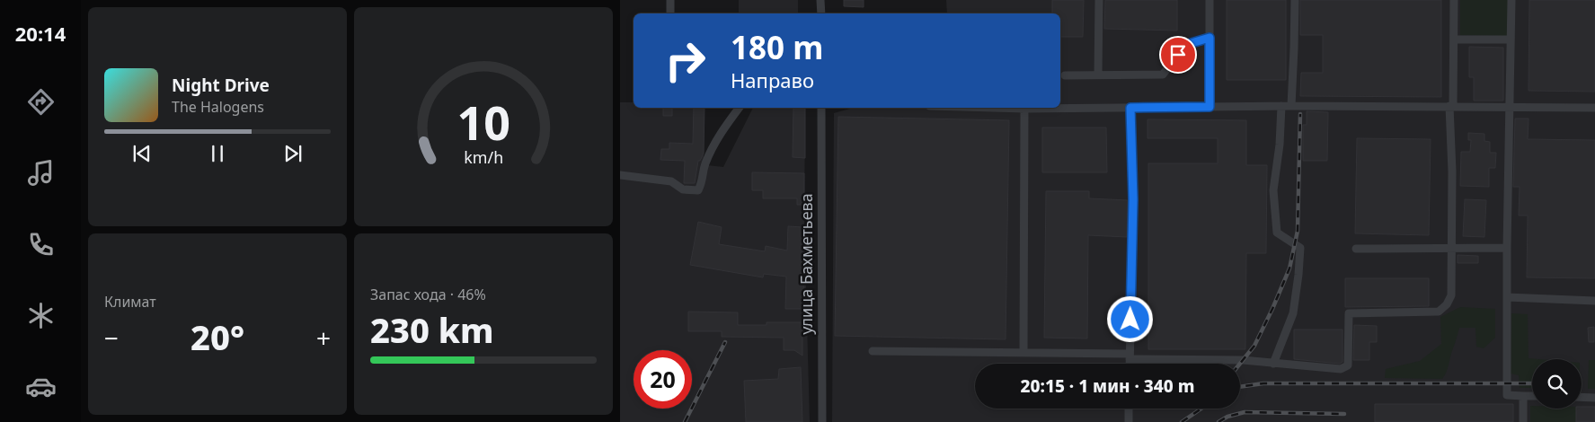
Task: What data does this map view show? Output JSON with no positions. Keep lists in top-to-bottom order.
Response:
{
  "streets": {
    "street": ["улица Бахметьева"]
  },
  "page": {
    "tabs": "20:14",
    "turn": ["180 m", "Направо"],
    "song": ["Night Drive", "The Halogens"],
    "tile": [
      "Климат",
      ["Запас хода · 46%", "230 km"]
    ],
    "heat": ["−", "20°", "+"],
    "limit": "20",
    "trip": "20:15 · 1 мин · 340 m",
    "gauge": ["10", "km/h"]
  }
}
